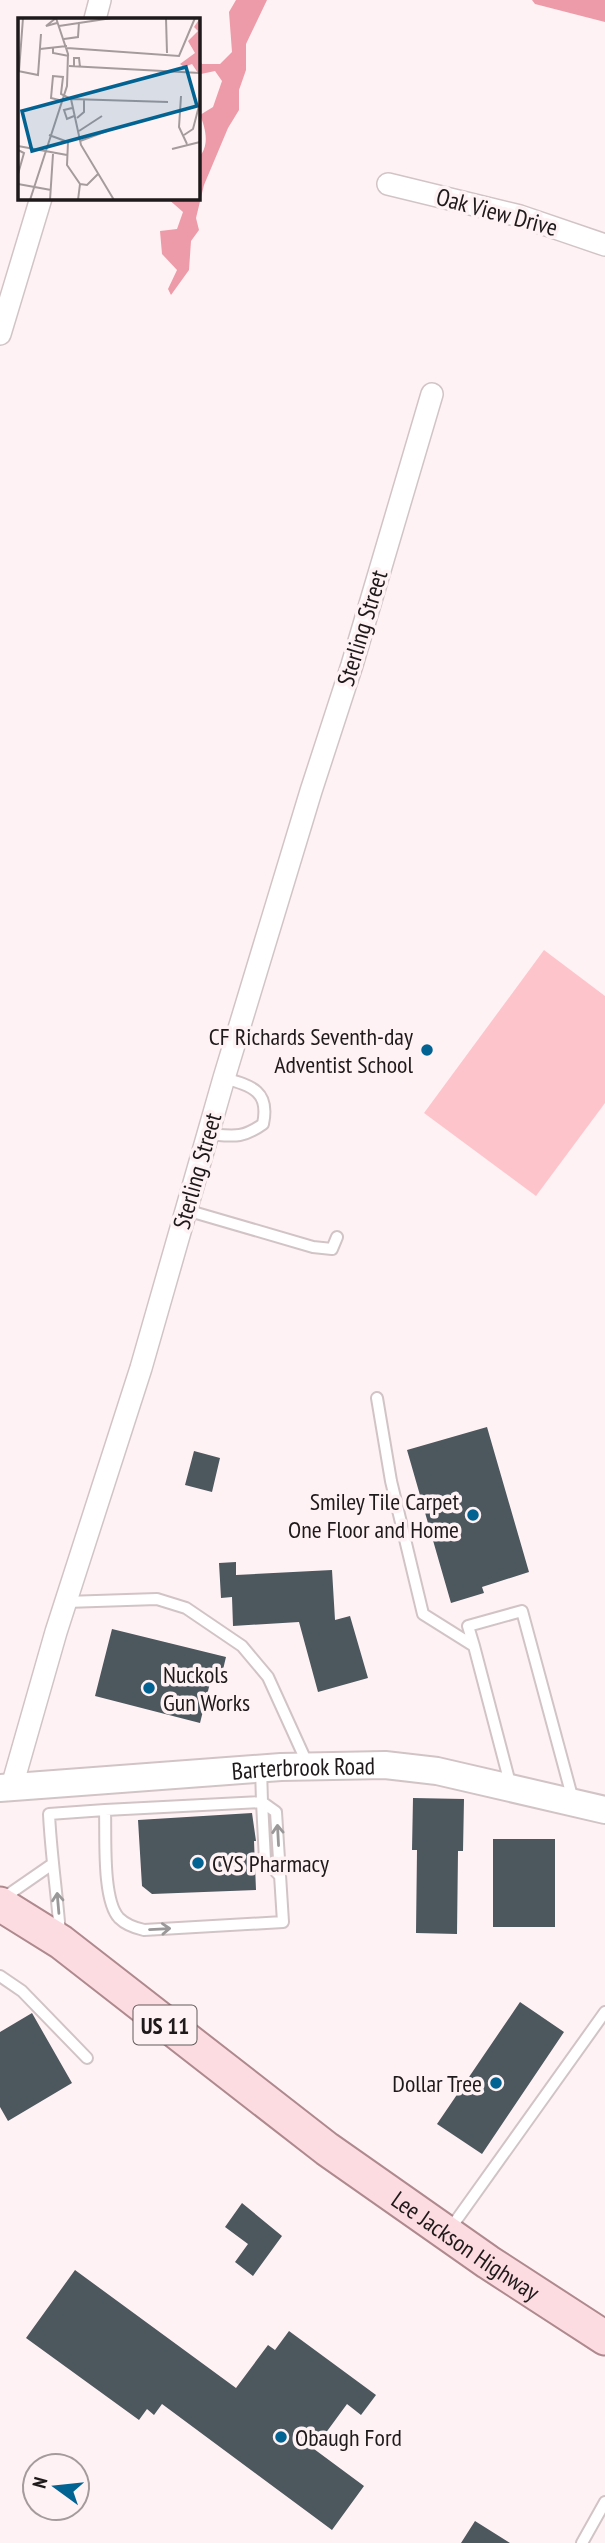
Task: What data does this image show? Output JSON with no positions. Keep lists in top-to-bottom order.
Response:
{
  "streets": {
    "main road": ["US 11", "Lee Jackson Highway"],
    "street": ["Oak View Drive", "Sterling Street", "Barterbrook Road"]
  },
  "crossings": [
    ["Sterling Street", "Barterbrook Road"],
    ["US 11", "Lee Jackson Highway"]
  ],
  "places": [
    "CF Richards Seventh-day Adventist School",
    "Smiley Tile Carpet One Floor and Home",
    "Nuckols Gun Works",
    "CVS Pharmacy",
    "Dollar Tree",
    "Obaugh Ford"
  ],
  "north": "left"
}
